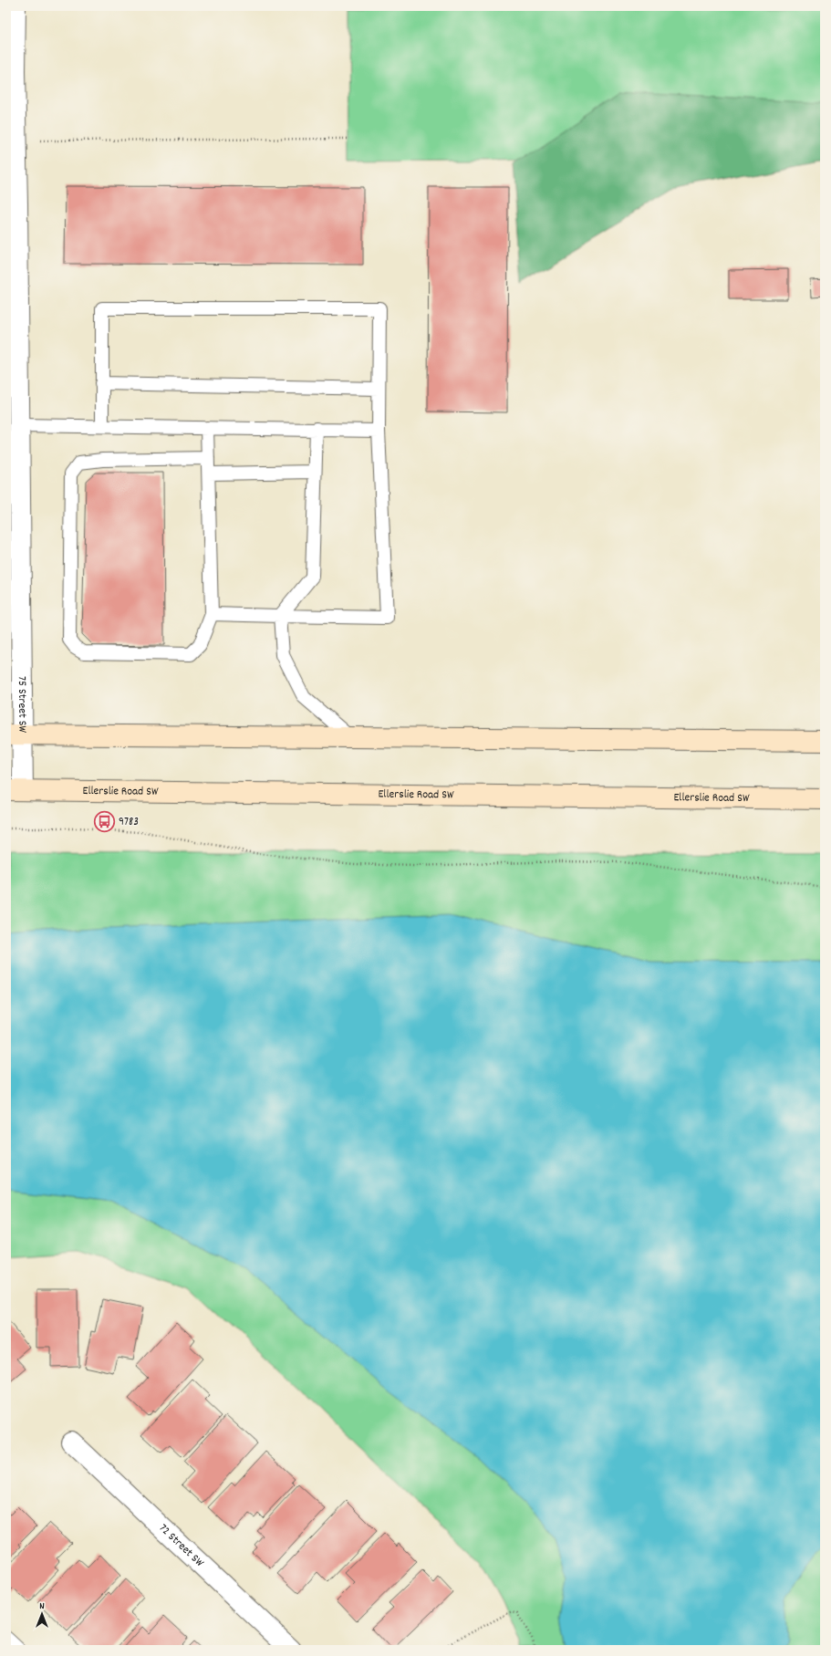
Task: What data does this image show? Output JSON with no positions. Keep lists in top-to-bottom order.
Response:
{
  "streets": {
    "main road": ["Ellerslie Road SW"],
    "street": ["75 Street SW", "72 Street SW"]
  },
  "crossings": [
    ["75 Street SW", "Ellerslie Road SW"]
  ],
  "places": {
    "bus stop": ["9783"]
  },
  "north": "top"
}
